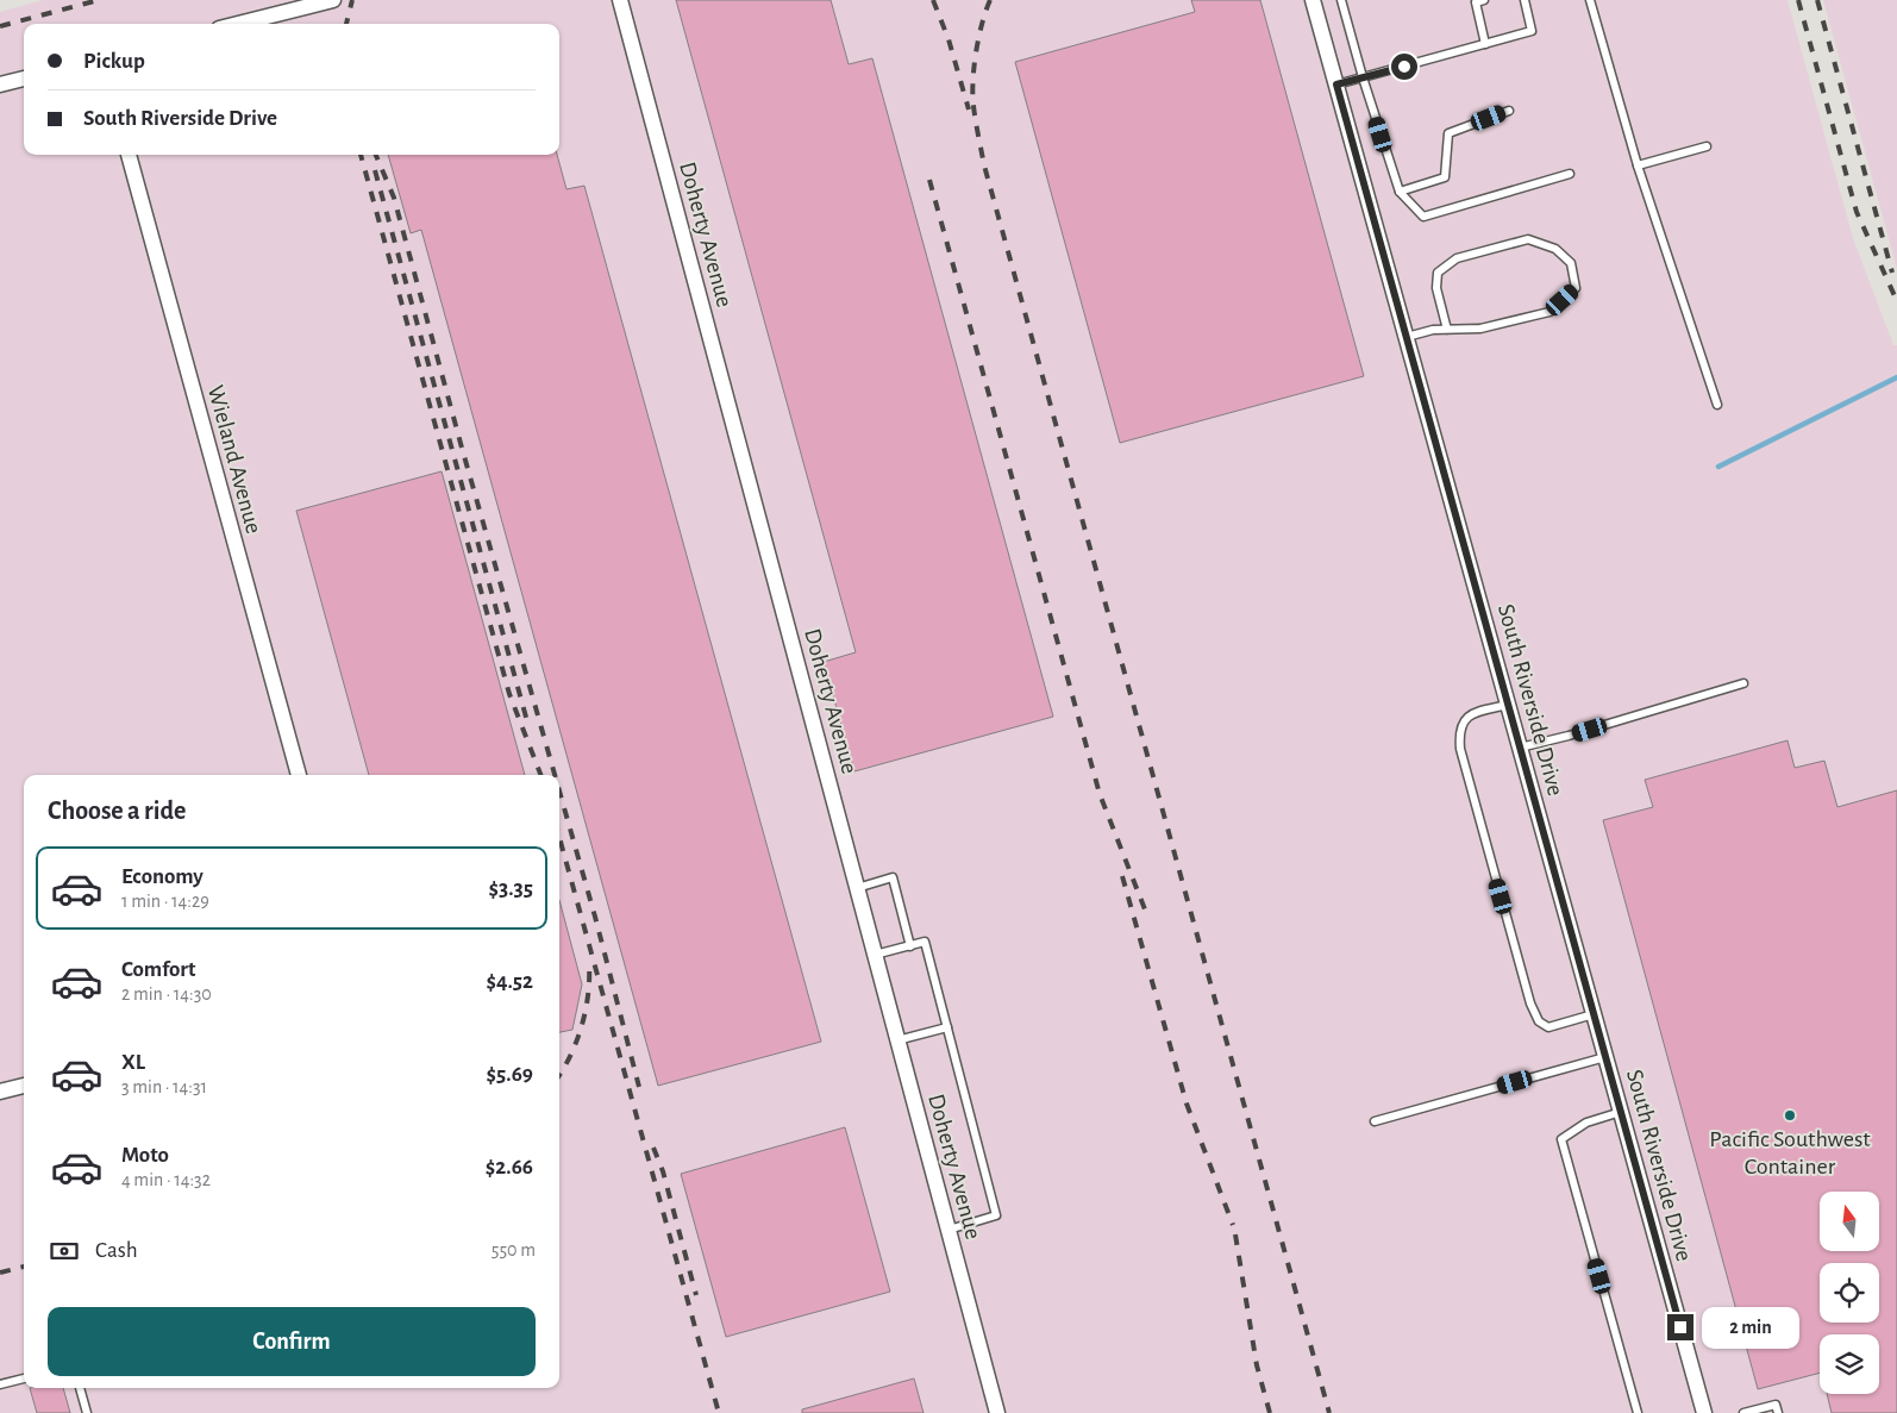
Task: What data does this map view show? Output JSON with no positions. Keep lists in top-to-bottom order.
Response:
{
  "streets": {
    "street": ["Doherty Avenue", "Wieland Avenue", "South Riverside Drive"]
  },
  "places": ["Pacific Southwest Container"],
  "north": "top",
  "page": {
    "banner": ["Pickup", "South Riverside Drive"],
    "heading": "Choose a ride",
    "list": [
      {
        "name": "Economy",
        "note": "1 min · 14:29",
        "value": "$3.35"
      },
      {
        "name": "Comfort",
        "note": "2 min · 14:30",
        "value": "$4.52"
      },
      {
        "name": "XL",
        "note": "3 min · 14:31",
        "value": "$5.69"
      },
      {
        "name": "Moto",
        "note": "4 min · 14:32",
        "value": "$2.66"
      }
    ],
    "pay": ["Cash", "550 m"],
    "buttons": "Confirm",
    "bubble": "2 min"
  }
}
